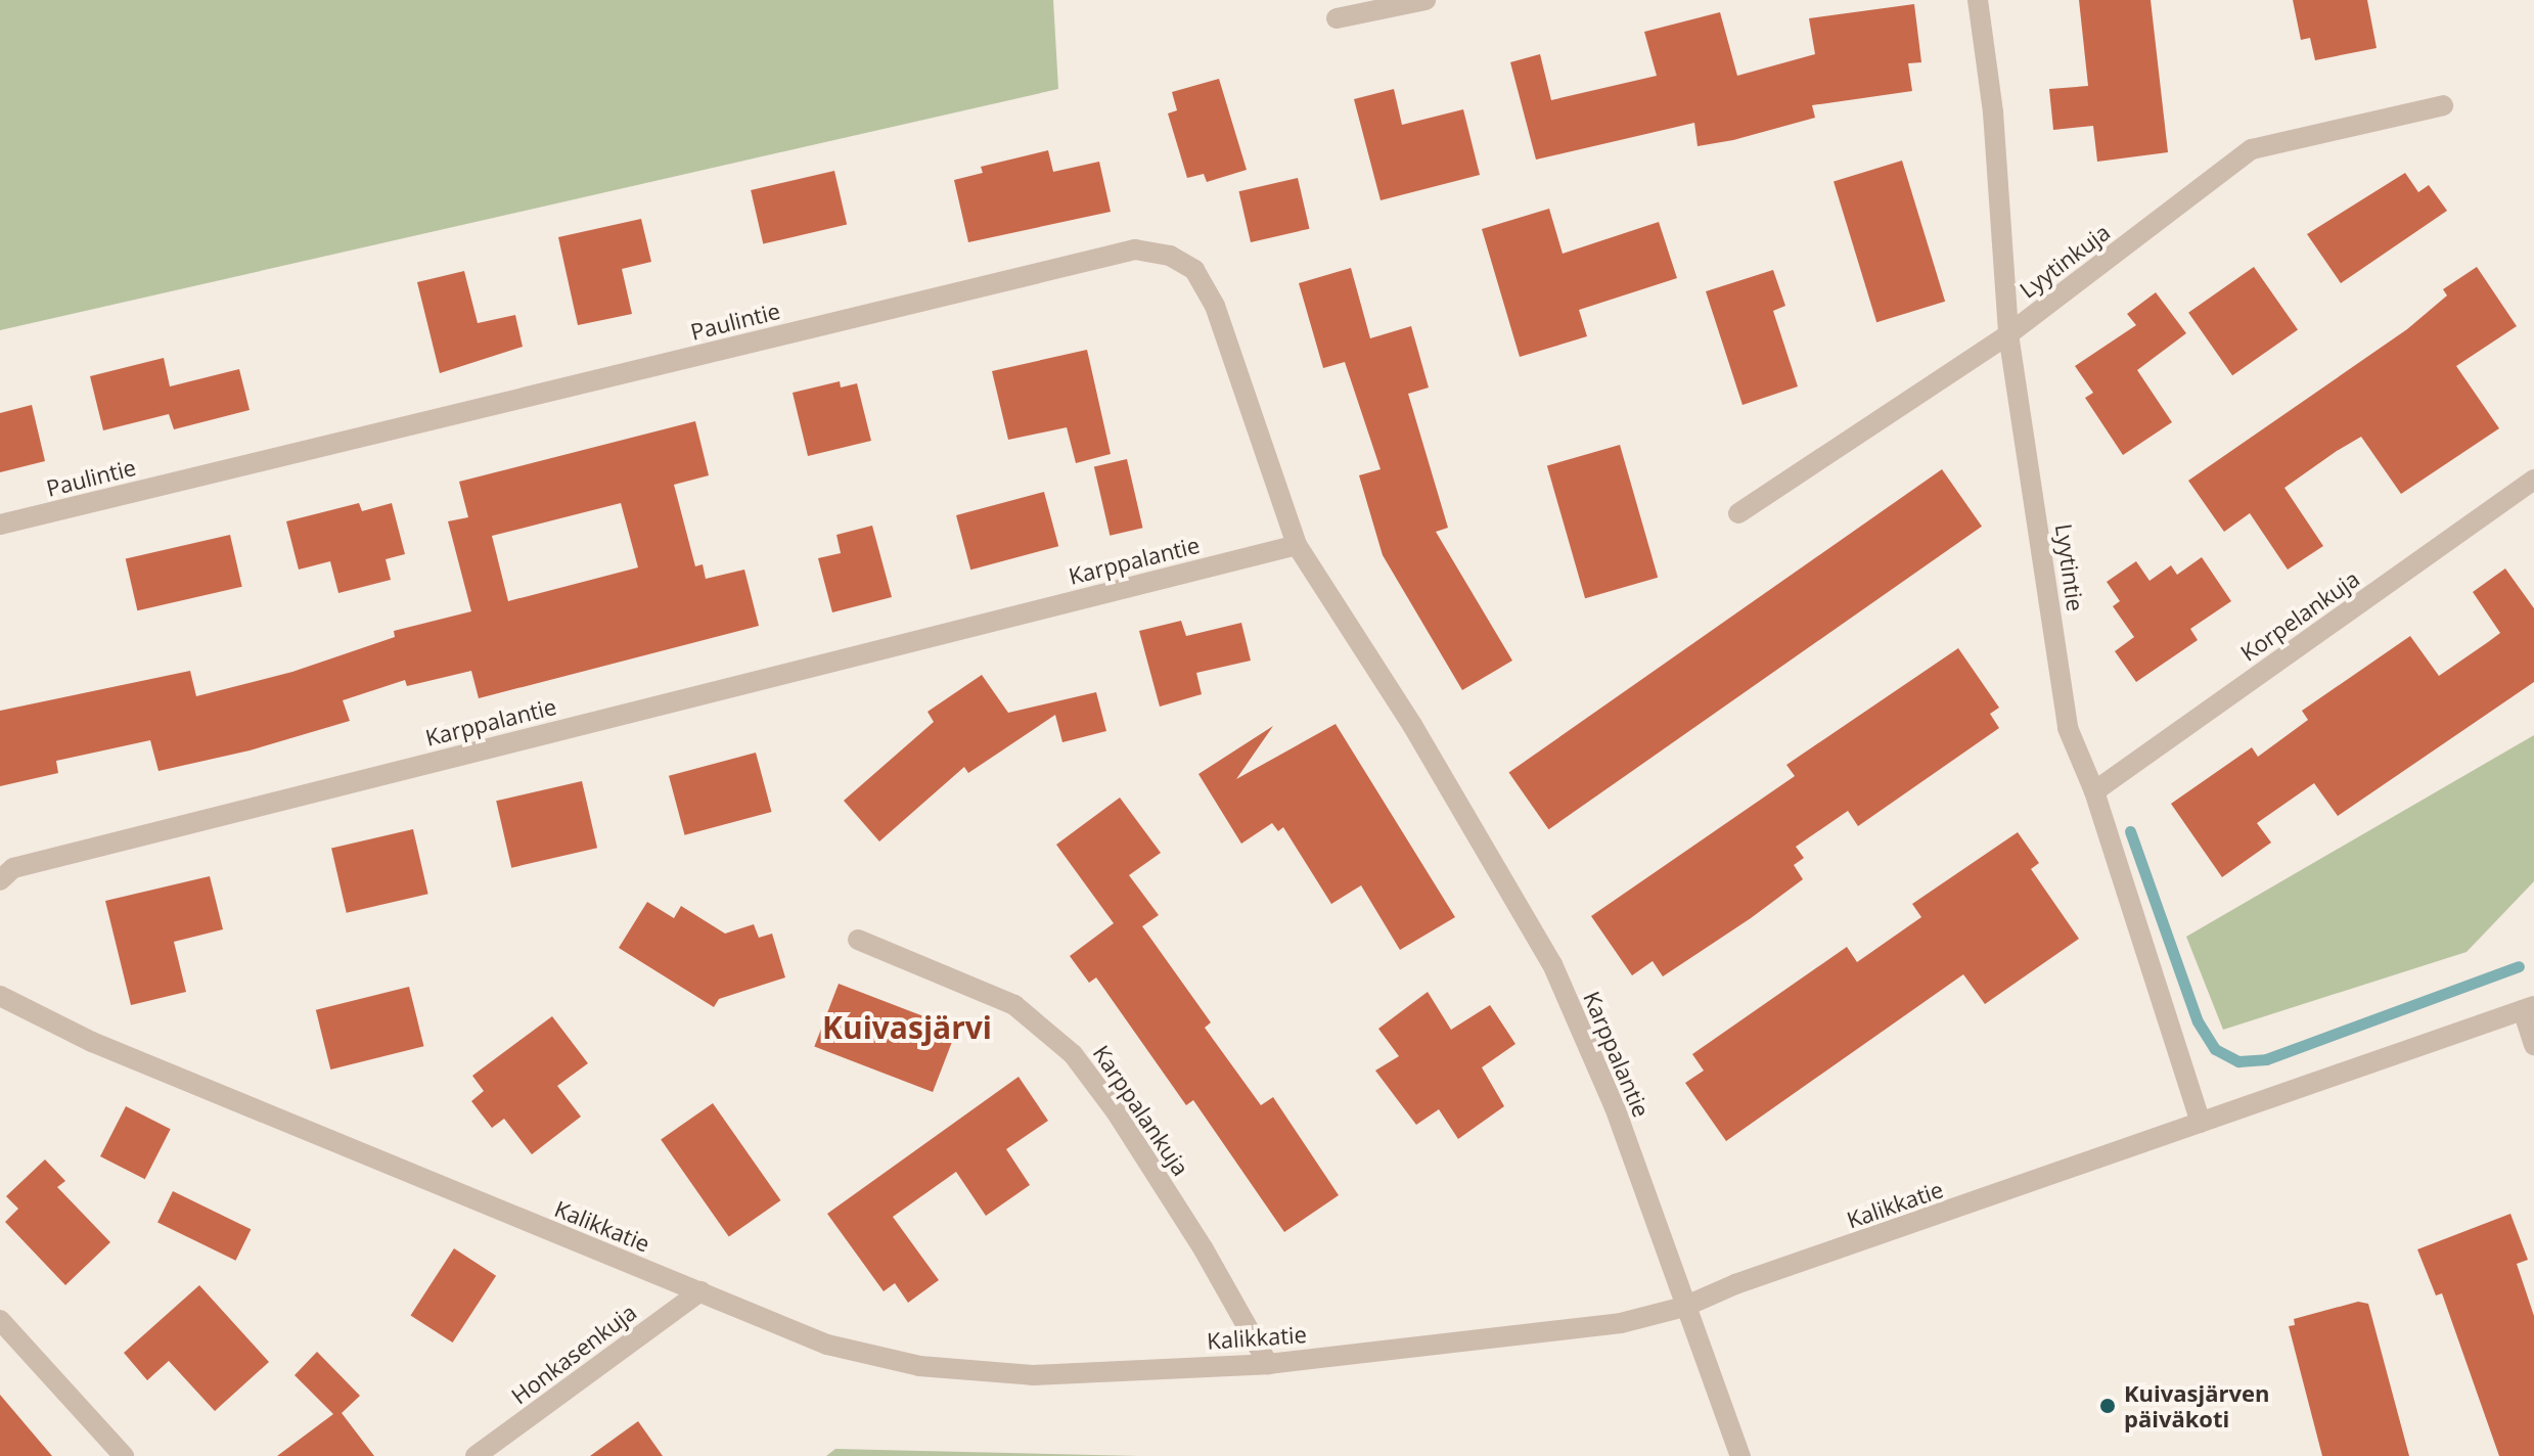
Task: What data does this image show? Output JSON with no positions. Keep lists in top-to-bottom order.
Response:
{
  "streets": {
    "street": [
      "Lyytinkuja",
      "Paulintie",
      "Karppalantie",
      "Lyytintie",
      "Korpelankuja",
      "Karppalankuja",
      "Kalikkatie",
      "Honkasenkuja"
    ]
  },
  "crossings": [
    ["Lyytinkuja", "Lyytintie"],
    ["Paulintie", "Karppalantie"],
    ["Karppalantie", "Kalikkatie"],
    ["Lyytintie", "Korpelankuja"],
    ["Lyytintie", "Kalikkatie"],
    ["Karppalankuja", "Kalikkatie"],
    ["Kalikkatie", "Honkasenkuja"]
  ],
  "districts": ["Kuivasjärvi"],
  "places": ["Kuivasjärven päiväkoti"]
}
